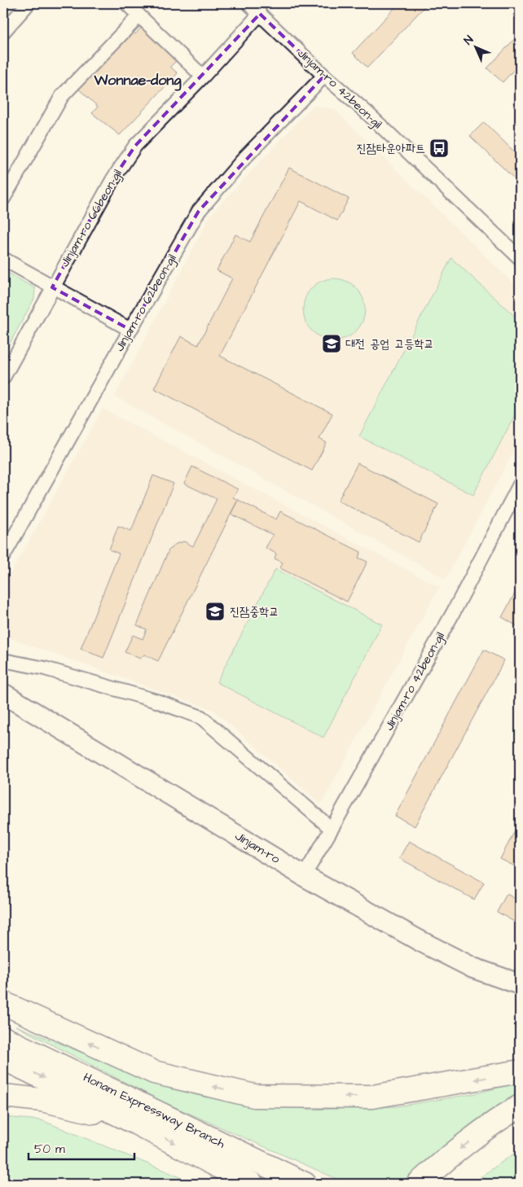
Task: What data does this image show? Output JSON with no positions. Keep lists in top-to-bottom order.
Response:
{
  "streets": {
    "highway": ["Honam Expressway Branch"],
    "street": [
      "Jinjam-ro 42beon-gil",
      "Jinjam-ro 66beon-gil",
      "Jinjam-ro 62beon-gil",
      "Jinjam-ro"
    ]
  },
  "crossings": [
    ["Jinjam-ro 42beon-gil", "Jinjam-ro 66beon-gil"],
    ["Jinjam-ro 42beon-gil", "Jinjam-ro 62beon-gil"],
    ["Jinjam-ro 42beon-gil", "Jinjam-ro"]
  ],
  "districts": ["Wonnae-dong"],
  "places": {
    "bus stop": ["진잠타운아파트"],
    "school or university": ["대전 공업 고등학교", "진잠중학교"]
  },
  "scale_bar": "50 m",
  "north": "top left"
}
